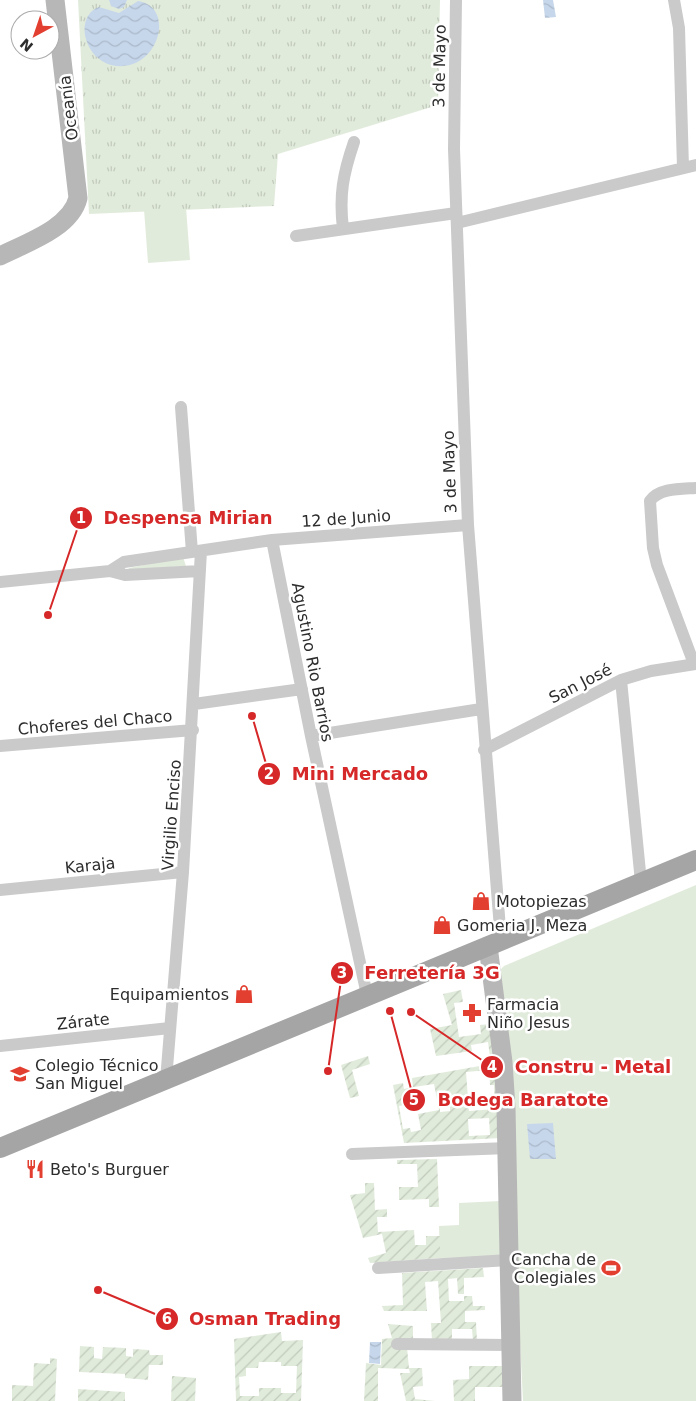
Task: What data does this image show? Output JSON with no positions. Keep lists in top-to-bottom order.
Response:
{
  "streets": {
    "street": [
      "3 de Mayo",
      "Oceanía",
      "12 de Junio",
      "Agustino Rio Barrios",
      "San José",
      "Choferes del Chaco",
      "Virgilio Enciso",
      "Karaja",
      "Zárate"
    ]
  },
  "crossings": [
    ["3 de Mayo", "12 de Junio"],
    ["3 de Mayo", "San José"],
    ["12 de Junio", "Agustino Rio Barrios"],
    ["12 de Junio", "Virgilio Enciso"],
    ["Choferes del Chaco", "Virgilio Enciso"],
    ["Virgilio Enciso", "Karaja"],
    ["Virgilio Enciso", "Zárate"]
  ],
  "places": {
    "other": [
      "Despensa Mirian",
      "Mini Mercado",
      "Bodega Baratote",
      "Constru - Metal",
      "Ferretería 3G",
      "Osman Trading"
    ],
    "shop": ["Motopiezas", "Gomeria J. Meza", "Equipamientos"],
    "pharmacy": ["Farmacia Niño Jesus"],
    "school or university": ["Colegio Técnico San Miguel"],
    "restaurant": ["Beto's Burguer"],
    "sports": ["Cancha de Colegiales"]
  },
  "north": "bottom left"
}
